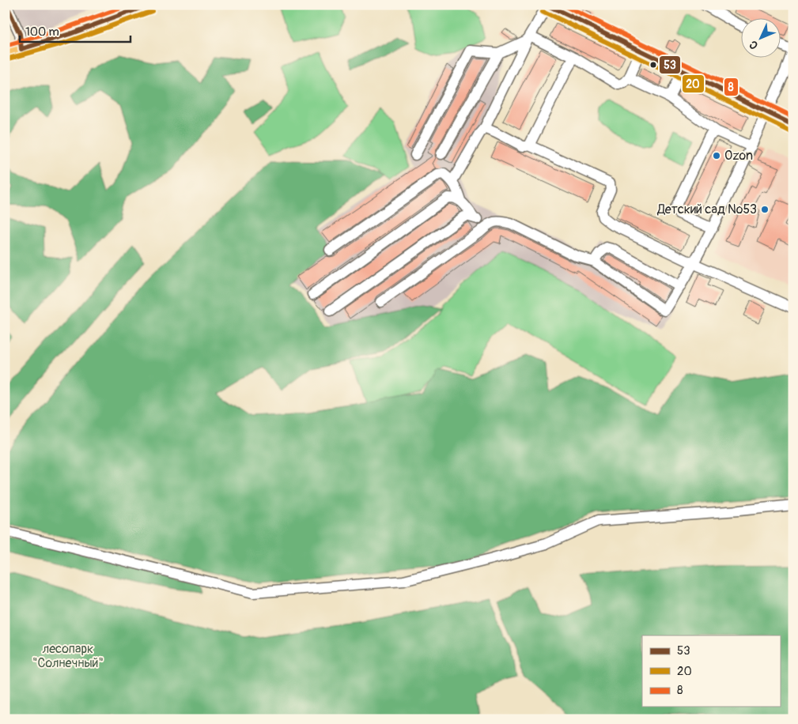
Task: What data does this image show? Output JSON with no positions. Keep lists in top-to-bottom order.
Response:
{
  "parks": ["лесопарк \"Солнечный\""],
  "places": ["Ozon", "Детский сад №53"],
  "lines": ["transit line 53", "transit line 8", "transit line 20"],
  "legend": ["53", "20", "8"],
  "scale_bar": "100 m",
  "north": "bottom left"
}
